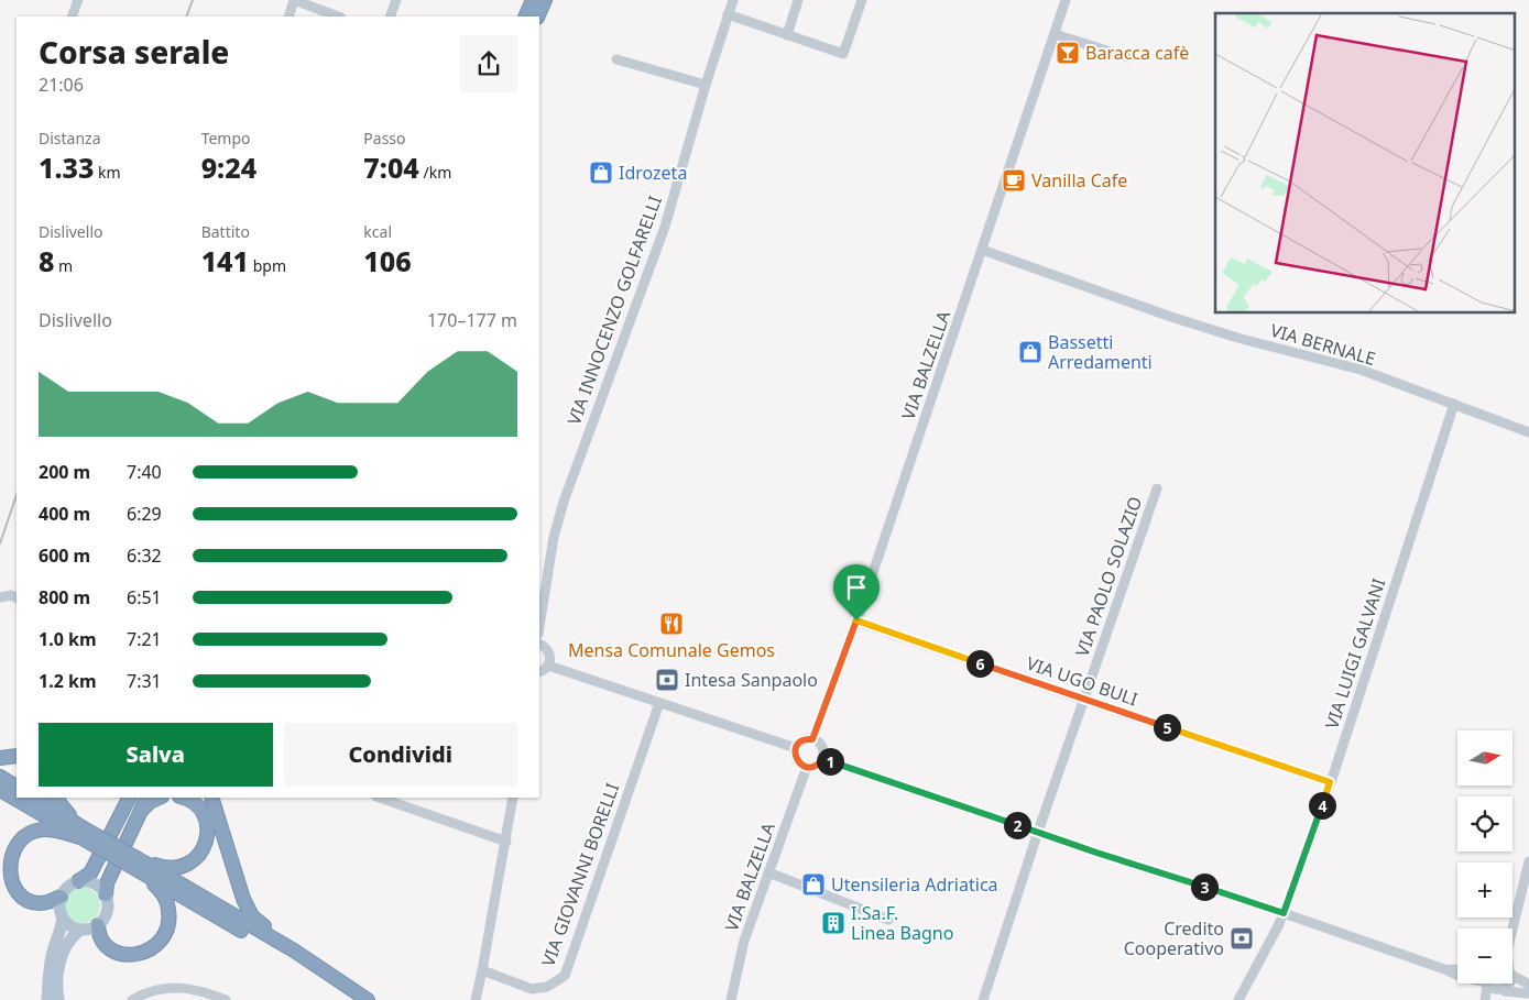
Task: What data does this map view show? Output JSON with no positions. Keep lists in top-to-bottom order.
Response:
{
  "streets": {
    "street": [
      "VIA INNOCENZO GOLFARELLI",
      "VIA BERNALE",
      "VIA BALZELLA",
      "VIA PAOLO SOLAZIO",
      "VIA LUIGI GALVANI",
      "VIA UGO BULI",
      "VIA GIOVANNI BORELLI"
    ]
  },
  "crossings": [
    ["VIA BERNALE", "VIA BALZELLA"],
    ["VIA BERNALE", "VIA LUIGI GALVANI"],
    ["VIA BALZELLA", "VIA UGO BULI"],
    ["VIA PAOLO SOLAZIO", "VIA UGO BULI"],
    ["VIA LUIGI GALVANI", "VIA UGO BULI"]
  ],
  "places": {
    "bar": ["Baracca cafè"],
    "shop": ["Idrozeta", "Bassetti Arredamenti", "Utensileria Adriatica"],
    "cafe": ["Vanilla Cafe"],
    "restaurant": ["Mensa Comunale Gemos"],
    "bank": ["Intesa Sanpaolo", "Credito Cooperativo"],
    "building": ["I.Sa.F. Linea Bagno"]
  },
  "north": "right",
  "page": {
    "heading": ["Corsa serale", "21:06"],
    "stats": [
      ["Distanza", "1.33 km"],
      ["Tempo", "9:24"],
      ["Passo", "7:04 /km"],
      ["Dislivello", "8 m"],
      ["Battito", "141 bpm"],
      ["kcal", "106"]
    ],
    "chart": ["Dislivello", "170–177 m"],
    "list": [
      {
        "name": "200 m",
        "note": "7:40"
      },
      {
        "name": "400 m",
        "note": "6:29"
      },
      {
        "name": "600 m",
        "note": "6:32"
      },
      {
        "name": "800 m",
        "note": "6:51"
      },
      {
        "name": "1.0 km",
        "note": "7:21"
      },
      {
        "name": "1.2 km",
        "note": "7:31"
      }
    ],
    "pins": [
      "6",
      "5",
      "1",
      "4",
      "2",
      "3"
    ],
    "buttons": ["Salva", "Condividi"],
    "map_buttons": ["+", "−"]
  }
}
